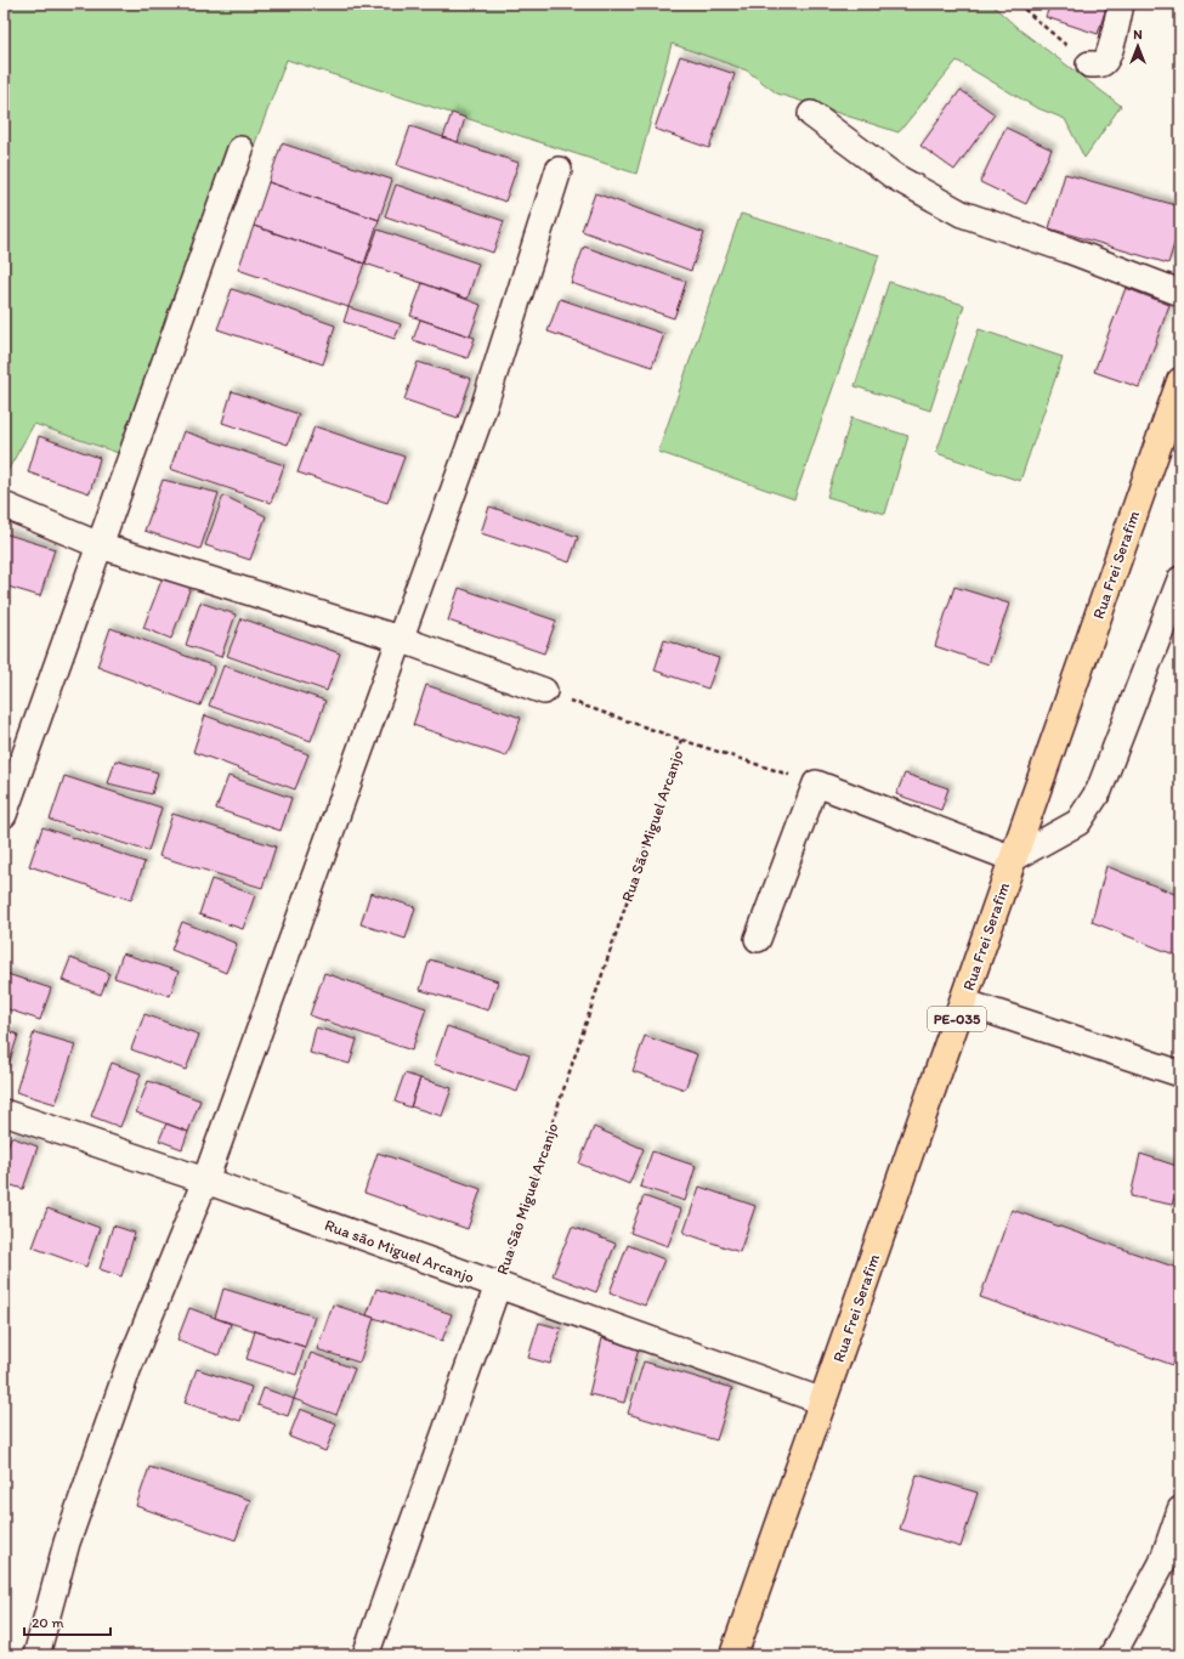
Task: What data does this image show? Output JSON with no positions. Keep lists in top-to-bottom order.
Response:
{
  "streets": {
    "main road": ["Rua Frei Serafim", "PE-035"],
    "street": ["Rua São Miguel Arcanjo", "Rua são Miguel Arcanjo"]
  },
  "crossings": [
    ["Rua Frei Serafim", "Rua são Miguel Arcanjo"],
    ["Rua São Miguel Arcanjo", "Rua são Miguel Arcanjo"]
  ],
  "scale_bar": "20 m",
  "north": "top"
}
